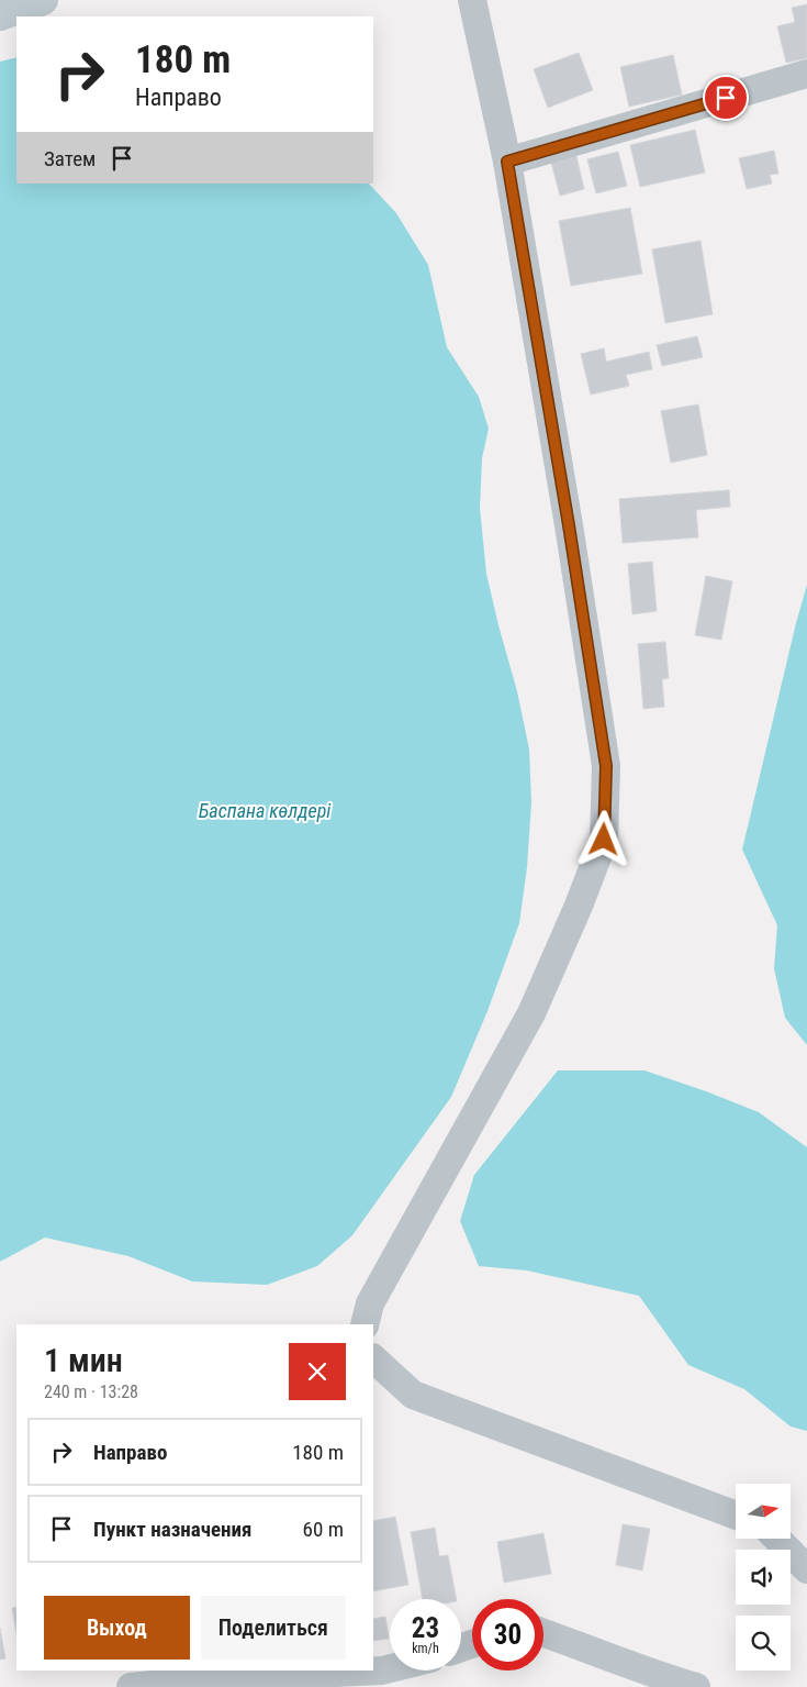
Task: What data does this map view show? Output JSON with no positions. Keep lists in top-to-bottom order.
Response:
{
  "water": ["Баспана көлдері"],
  "north": "right",
  "page": {
    "turn": ["180 m", "Направо"],
    "then": "Затем",
    "heading": ["1 мин", "240 m · 13:28"],
    "list": [
      {
        "name": "Направо",
        "value": "180 m"
      },
      {
        "name": "Пункт назначения",
        "value": "60 m"
      }
    ],
    "buttons": ["Выход", "Поделиться"],
    "speed": "23 km/h",
    "limit": "30"
  }
}
